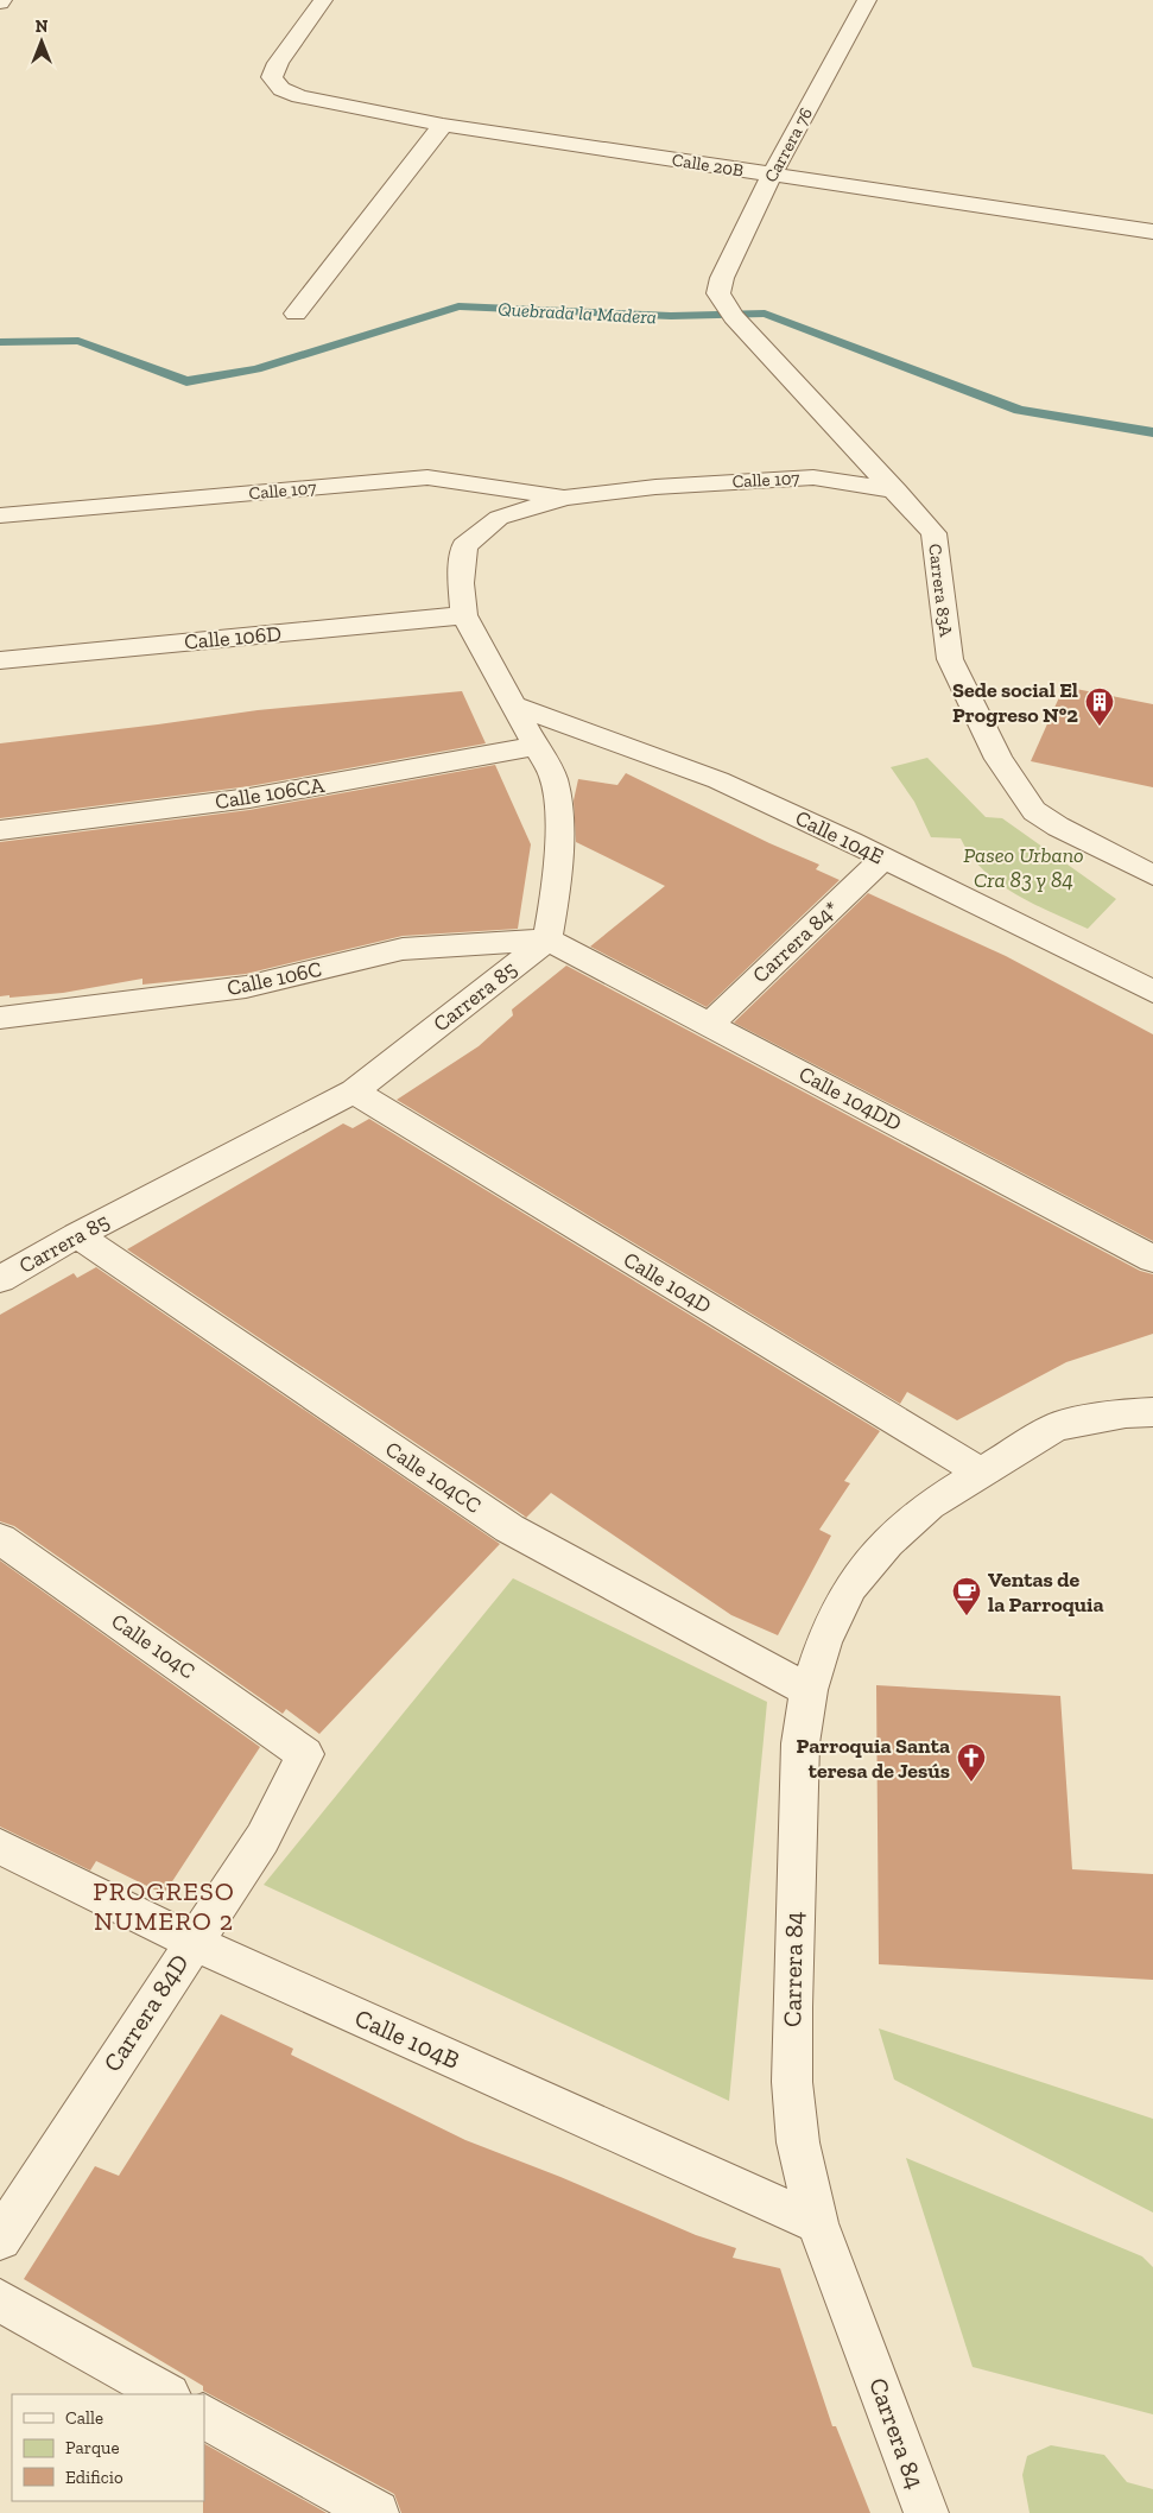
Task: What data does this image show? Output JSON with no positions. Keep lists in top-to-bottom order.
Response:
{
  "streets": {
    "street": [
      "Carrera 76",
      "Calle 20B",
      "Calle 107",
      "Carrera 83A",
      "Calle 106D",
      "Calle 106CA",
      "Calle 104E",
      "Carrera 84*",
      "Calle 106C",
      "Carrera 85",
      "Calle 104DD",
      "Calle 104D",
      "Calle 104CC",
      "Calle 104C",
      "Carrera 84",
      "Carrera 84D",
      "Calle 104B"
    ]
  },
  "crossings": [
    ["Carrera 76", "Calle 20B"],
    ["Carrera 76", "Carrera 83A"],
    ["Calle 107", "Carrera 83A"],
    ["Calle 107", "Calle 106D"],
    ["Calle 104E", "Carrera 84*"],
    ["Carrera 84*", "Calle 104DD"],
    ["Calle 106C", "Carrera 85"],
    ["Calle 106C", "Calle 104DD"],
    ["Carrera 85", "Calle 104DD"],
    ["Carrera 85", "Calle 104D"],
    ["Carrera 85", "Calle 104CC"],
    ["Calle 104D", "Carrera 84"],
    ["Calle 104CC", "Carrera 84"],
    ["Calle 104C", "Carrera 84D"],
    ["Carrera 84", "Calle 104B"],
    ["Carrera 84D", "Calle 104B"]
  ],
  "districts": ["PROGRESO NUMERO 2"],
  "water": ["Quebrada la Madera"],
  "parks": ["Paseo Urbano Cra 83 y 84"],
  "places": {
    "building": ["Sede social El Progreso N°2"],
    "cafe": ["Ventas de la Parroquia"],
    "church": ["Parroquia Santa teresa de Jesús"]
  },
  "legend": ["Calle", "Parque", "Edificio"],
  "north": "top"
}
